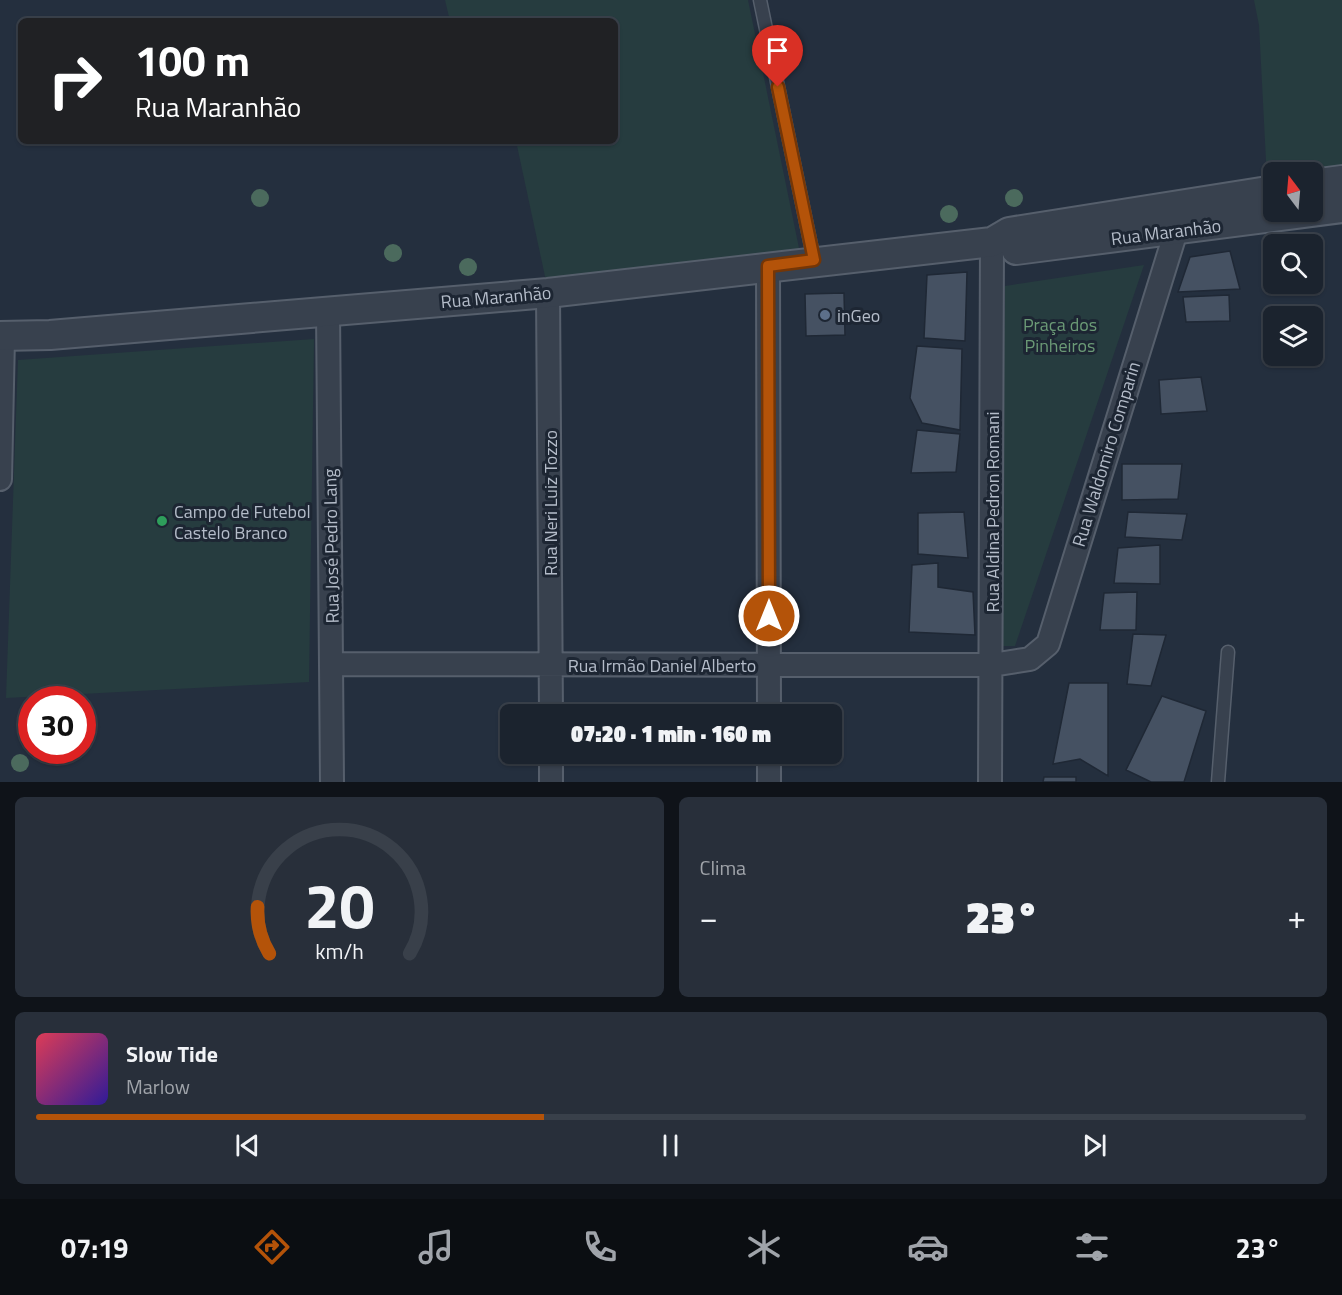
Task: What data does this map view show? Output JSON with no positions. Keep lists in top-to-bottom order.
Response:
{
  "streets": {
    "street": [
      "Rua Maranhão",
      "Rua Waldomiro Comparin",
      "Rua Neri Luiz Tozzo",
      "Rua Aldina Pedron Romani",
      "Rua José Pedro Lang",
      "Rua Irmão Daniel Alberto"
    ]
  },
  "crossings": [
    ["Rua Maranhão", "Rua Waldomiro Comparin"],
    ["Rua Maranhão", "Rua Neri Luiz Tozzo"],
    ["Rua Maranhão", "Rua Aldina Pedron Romani"],
    ["Rua Maranhão", "Rua José Pedro Lang"],
    ["Rua Waldomiro Comparin", "Rua Aldina Pedron Romani"],
    ["Rua Waldomiro Comparin", "Rua Irmão Daniel Alberto"],
    ["Rua Neri Luiz Tozzo", "Rua Irmão Daniel Alberto"],
    ["Rua Aldina Pedron Romani", "Rua Irmão Daniel Alberto"],
    ["Rua José Pedro Lang", "Rua Irmão Daniel Alberto"]
  ],
  "parks": ["Praça dos Pinheiros"],
  "places": ["inGeo", "Campo de Futebol Castelo Branco"],
  "north": "top",
  "page": {
    "turn": ["100 m", "Rua Maranhão"],
    "limit": "30",
    "trip": "07:20 · 1 min · 160 m",
    "tile": "Clima",
    "heat": ["−", "23°", "+"],
    "song": ["Slow Tide", "Marlow"],
    "tabs": ["07:19", "23°"],
    "gauge": ["20", "km/h"]
  }
}
